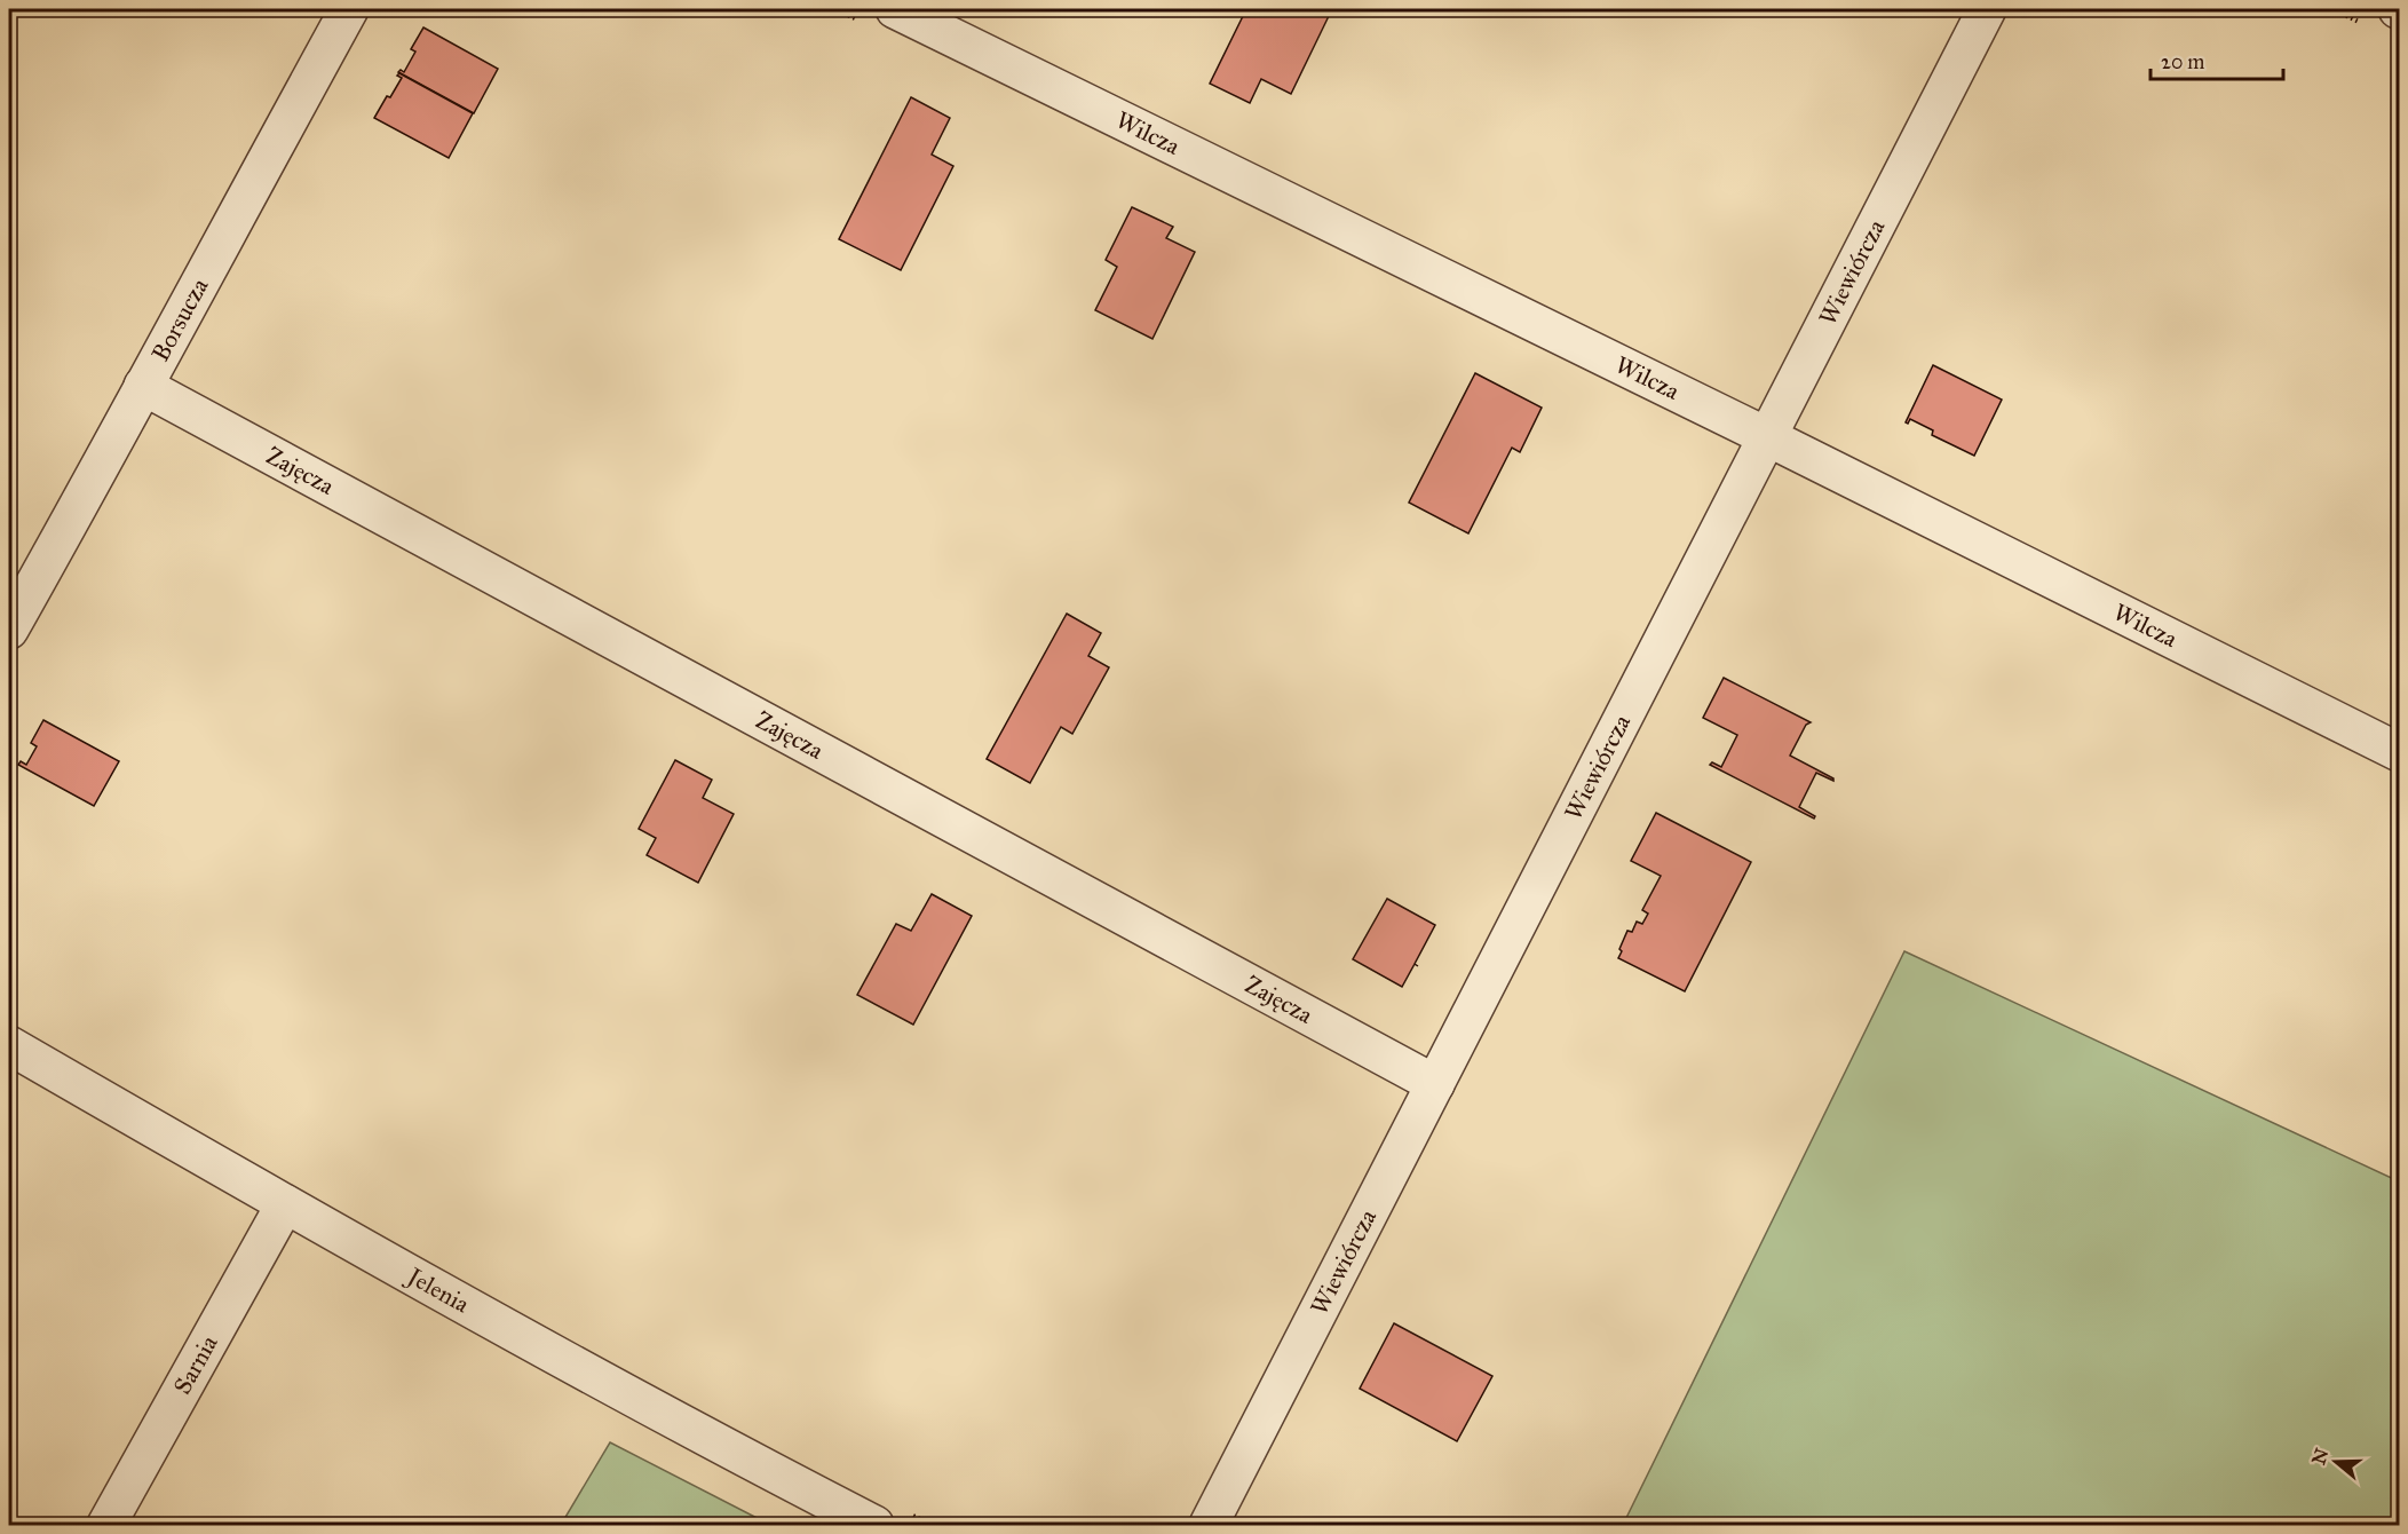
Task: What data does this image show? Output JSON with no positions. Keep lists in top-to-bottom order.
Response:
{
  "streets": {
    "street": [
      "Wilcza",
      "Wiewiórcza",
      "Borsucza",
      "Zajęcza",
      "Jelenia",
      "Sarnia"
    ]
  },
  "crossings": [
    ["Wilcza", "Wiewiórcza"],
    ["Wiewiórcza", "Zajęcza"],
    ["Borsucza", "Zajęcza"],
    ["Jelenia", "Sarnia"]
  ],
  "scale_bar": "20 m",
  "north": "left"
}
